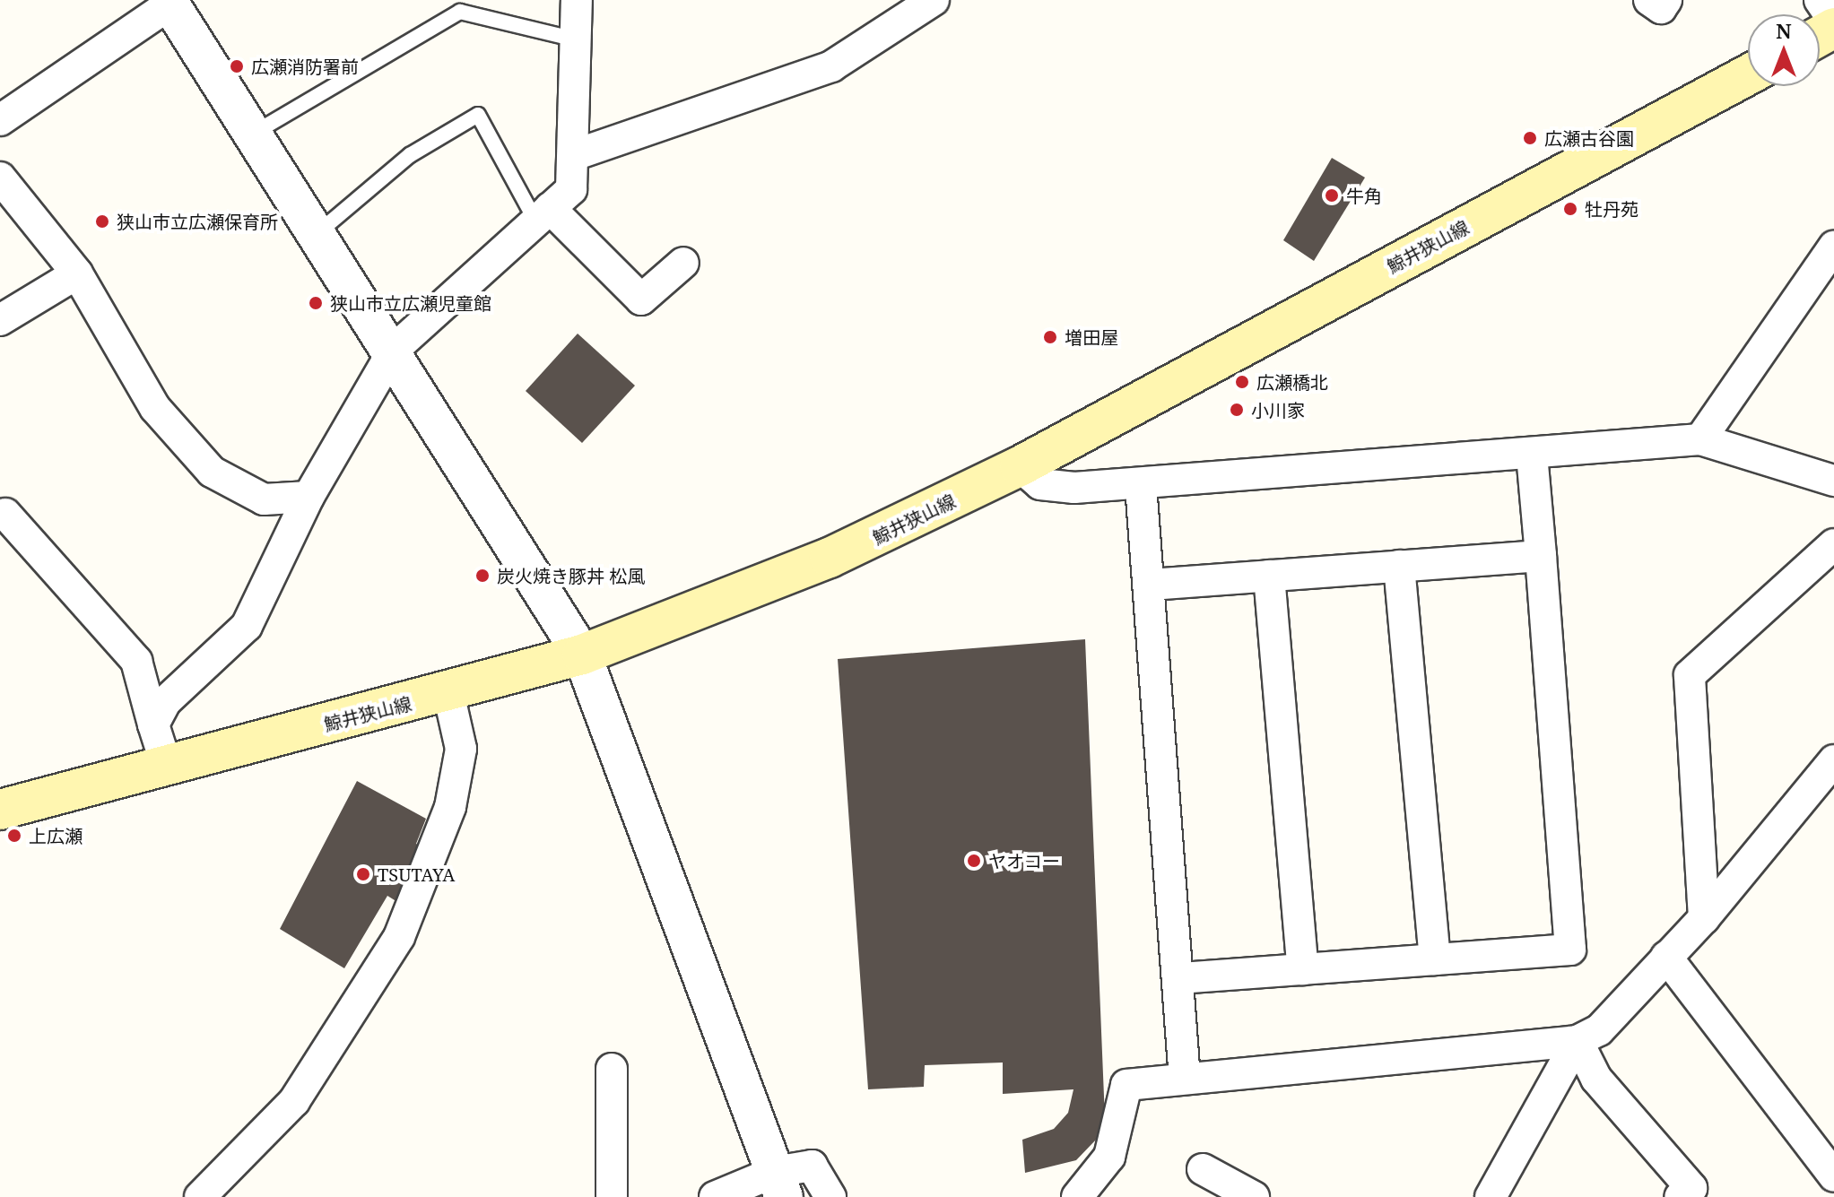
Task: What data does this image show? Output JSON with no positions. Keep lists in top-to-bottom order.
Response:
{
  "streets": {
    "main road": ["鯨井狭山線"]
  },
  "places": [
    "広瀬消防署前",
    "広瀬古谷園",
    "牛角",
    "牡丹苑",
    "狭山市立広瀬保育所",
    "狭山市立広瀬児童館",
    "増田屋",
    "広瀬橋北",
    "小川家",
    "炭火焼き豚丼 松風",
    "上広瀬",
    "ヤオコー",
    "TSUTAYA"
  ],
  "north": "top"
}
